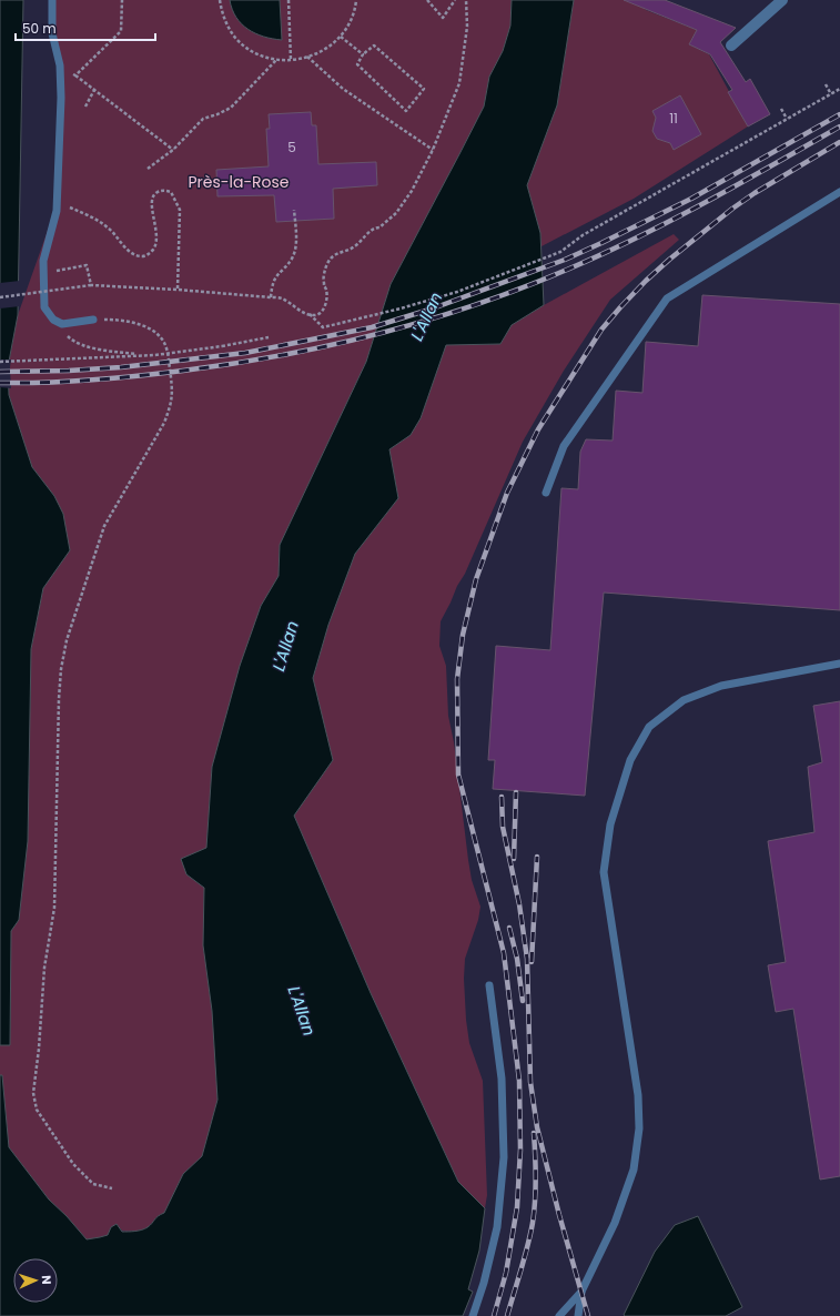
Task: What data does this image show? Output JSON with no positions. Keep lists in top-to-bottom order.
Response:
{
  "water": ["L'Allan"],
  "parks": ["Près-la-Rose"],
  "house_numbers": ["11", "5"],
  "scale_bar": "50 m",
  "north": "right"
}
